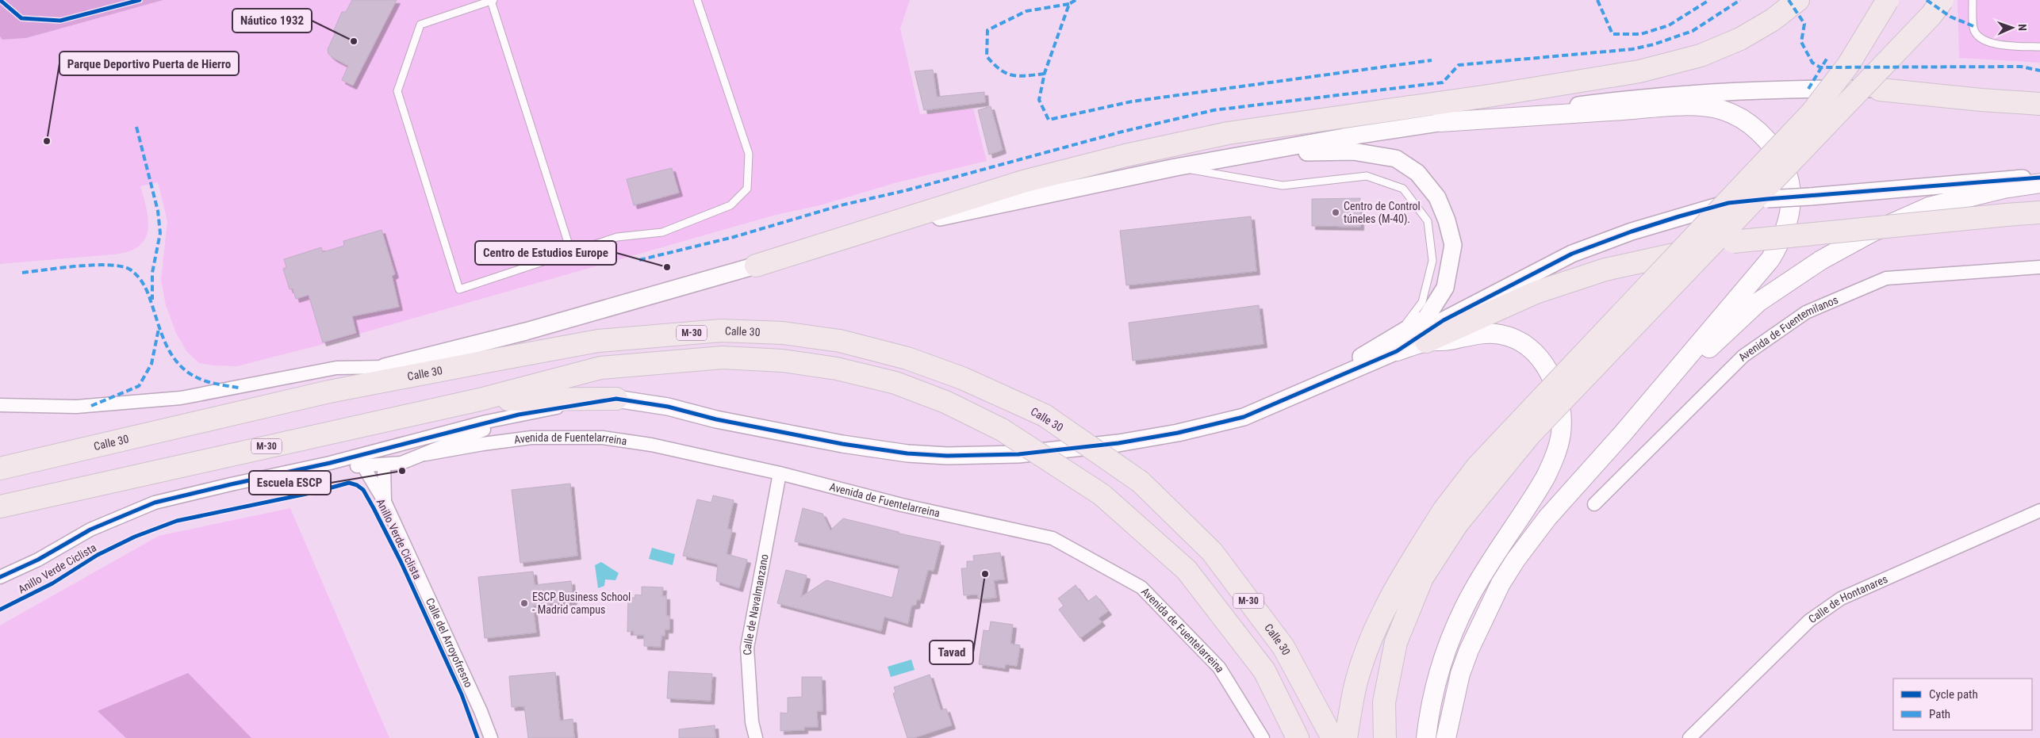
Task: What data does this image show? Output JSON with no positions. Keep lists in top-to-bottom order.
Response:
{
  "streets": {
    "highway": ["Calle 30", "M-30"],
    "street": [
      "Avenida de Fuentemilanos",
      "Avenida de Fuentelarreina",
      "Calle de Hontanares",
      "Calle de Navalmanzano",
      "Calle del Arroyofresno"
    ],
    "cycle path": ["Anillo Verde Ciclista"]
  },
  "crossings": [
    ["Avenida de Fuentelarreina", "Calle de Navalmanzano"],
    ["Avenida de Fuentelarreina", "Calle del Arroyofresno"]
  ],
  "places": [
    "Náutico 1932",
    "Parque Deportivo Puerta de Hierro",
    "Centro de Control túneles (M-40).",
    "Centro de Estudios Europe",
    "Escuela ESCP",
    "Tavad",
    "ESCP Business School - Madrid campus"
  ],
  "legend": ["Cycle path", "Path"],
  "north": "right"
}
